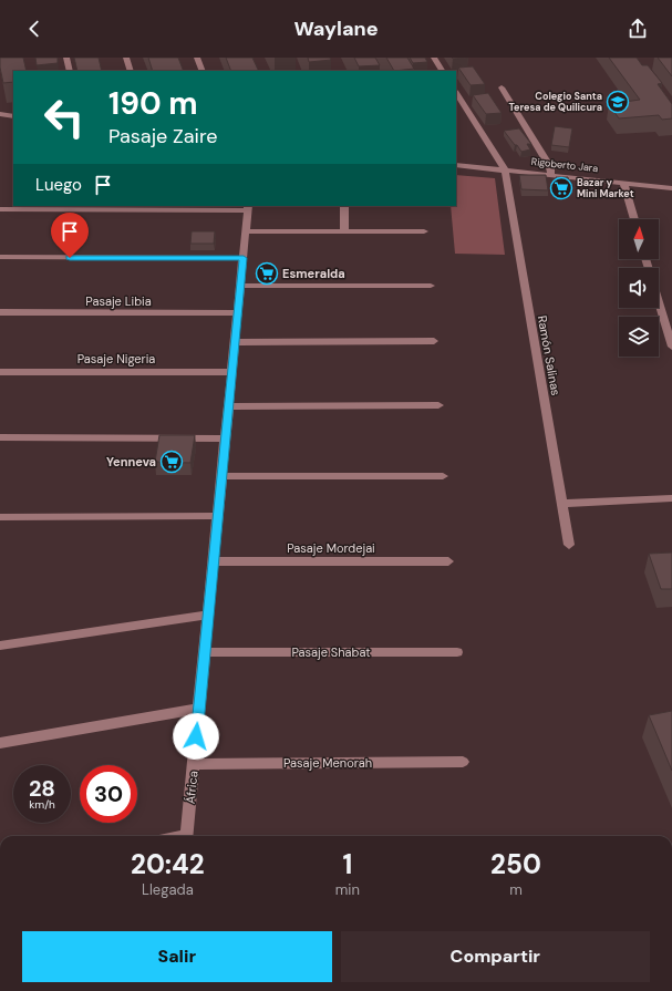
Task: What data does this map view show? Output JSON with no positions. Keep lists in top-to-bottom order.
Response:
{
  "streets": {
    "street": [
      "Rigoberto Jara",
      "Pasaje Libia",
      "Ramón Salinas",
      "Pasaje Nigeria",
      "Pasaje Mordejai",
      "Pasaje Shabat",
      "Pasaje Menorah",
      "África"
    ]
  },
  "crossings": [
    ["Rigoberto Jara", "Ramón Salinas"],
    ["Pasaje Libia", "África"],
    ["Pasaje Nigeria", "África"],
    ["Pasaje Mordejai", "África"],
    ["Pasaje Shabat", "África"],
    ["Pasaje Menorah", "África"]
  ],
  "places": {
    "school or university": ["Colegio Santa Teresa de Quilicura"],
    "supermarket": ["Bazar y Mini Market", "Esmeralda", "Yenneva"]
  },
  "north": "top",
  "page": {
    "header": "Waylane",
    "turn": ["190 m", "Pasaje Zaire"],
    "then": "Luego",
    "speed": "28 km/h",
    "limit": "30",
    "eta": [
      "20:42",
      "Llegada",
      "1",
      "min",
      "250",
      "m"
    ],
    "buttons": ["Salir", "Compartir"]
  }
}
